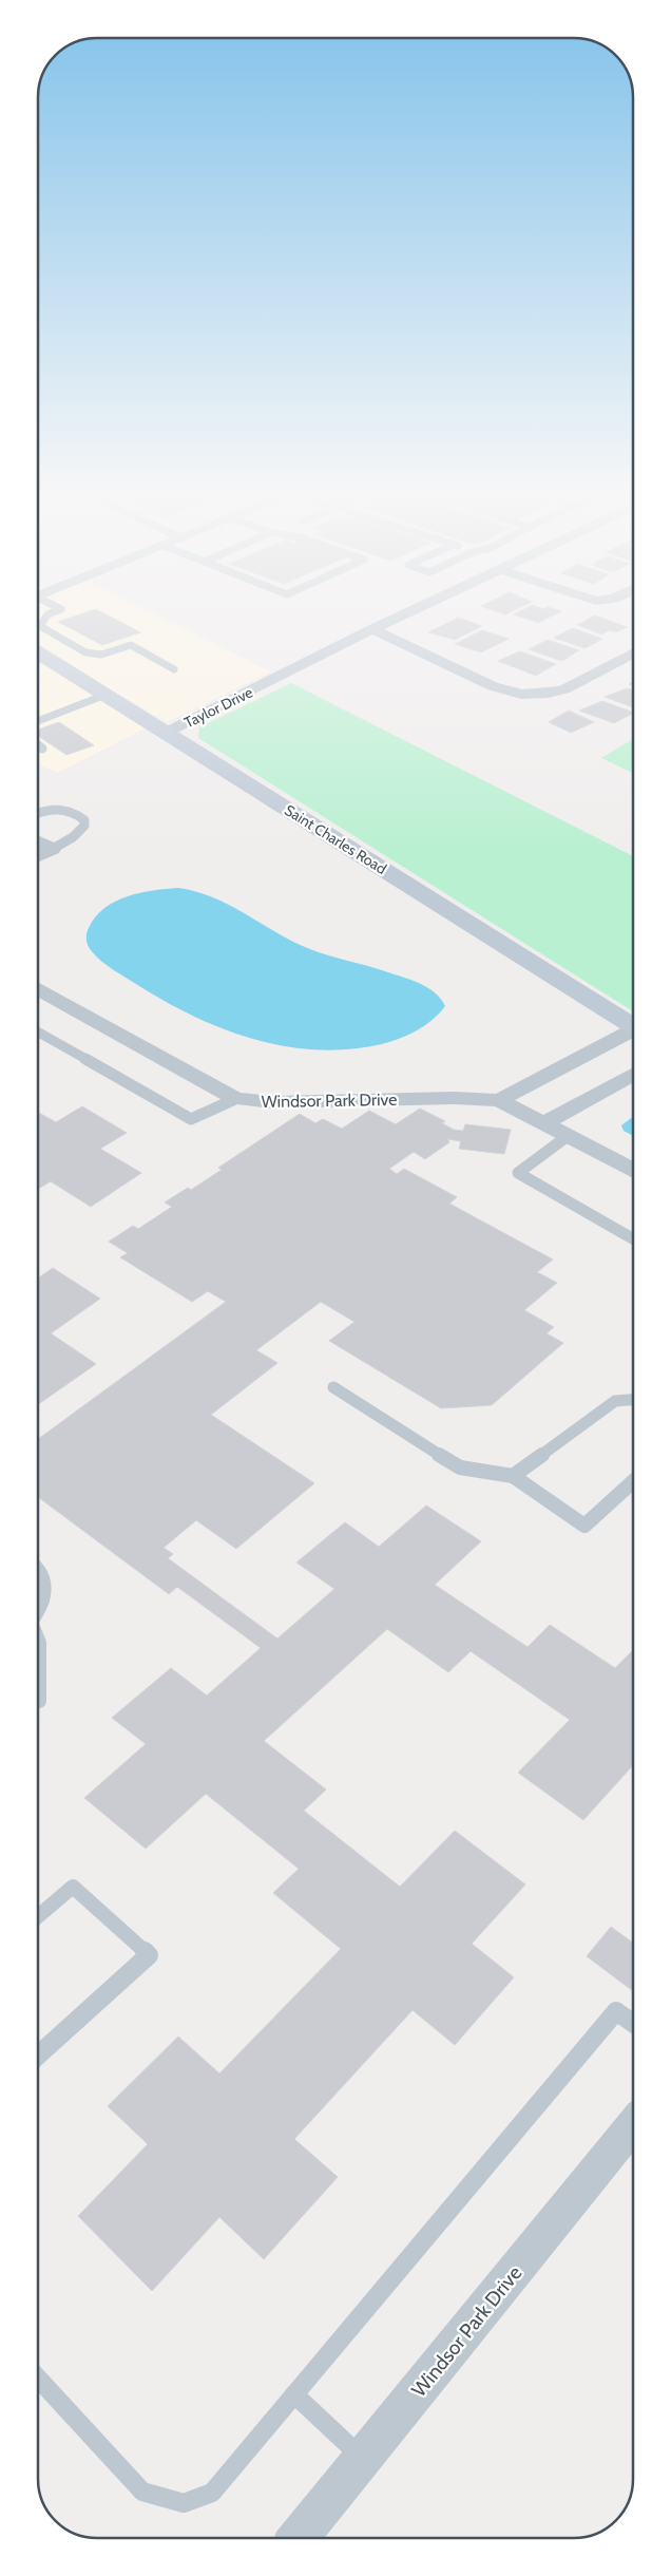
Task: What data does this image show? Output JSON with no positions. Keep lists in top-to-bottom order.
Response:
{
  "streets": {
    "street": ["Taylor Drive", "Saint Charles Road", "Windsor Park Drive"]
  },
  "crossings": [
    ["Taylor Drive", "Saint Charles Road"]
  ]
}
